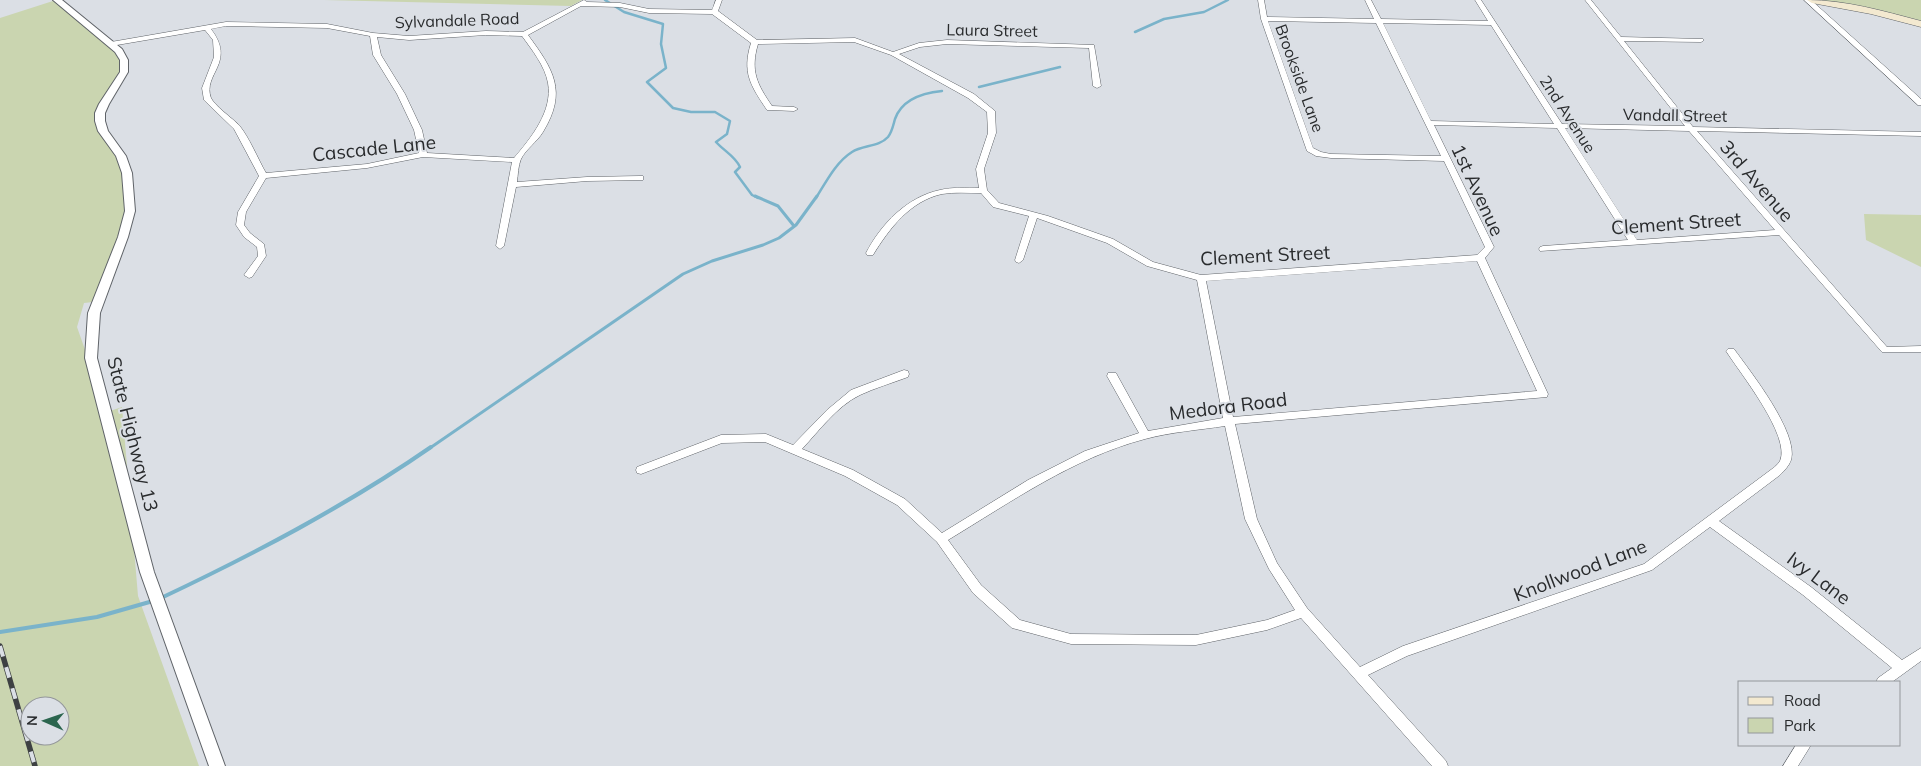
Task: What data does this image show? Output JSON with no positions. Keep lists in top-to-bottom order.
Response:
{
  "streets": {
    "street": [
      "Sylvandale Road",
      "Laura Street",
      "Brookside Lane",
      "2nd Avenue",
      "Vandall Street",
      "Cascade Lane",
      "3rd Avenue",
      "1st Avenue",
      "Clement Street",
      "Medora Road",
      "State Highway 13",
      "Knollwood Lane",
      "Ivy Lane"
    ]
  },
  "crossings": [
    ["Sylvandale Road", "State Highway 13"],
    ["Brookside Lane", "1st Avenue"],
    ["2nd Avenue", "Vandall Street"],
    ["2nd Avenue", "Clement Street"],
    ["Vandall Street", "3rd Avenue"],
    ["Vandall Street", "1st Avenue"],
    ["3rd Avenue", "Clement Street"],
    ["1st Avenue", "Clement Street"],
    ["1st Avenue", "Medora Road"],
    ["Knollwood Lane", "Ivy Lane"]
  ],
  "legend": ["Road", "Park"],
  "north": "left"
}
